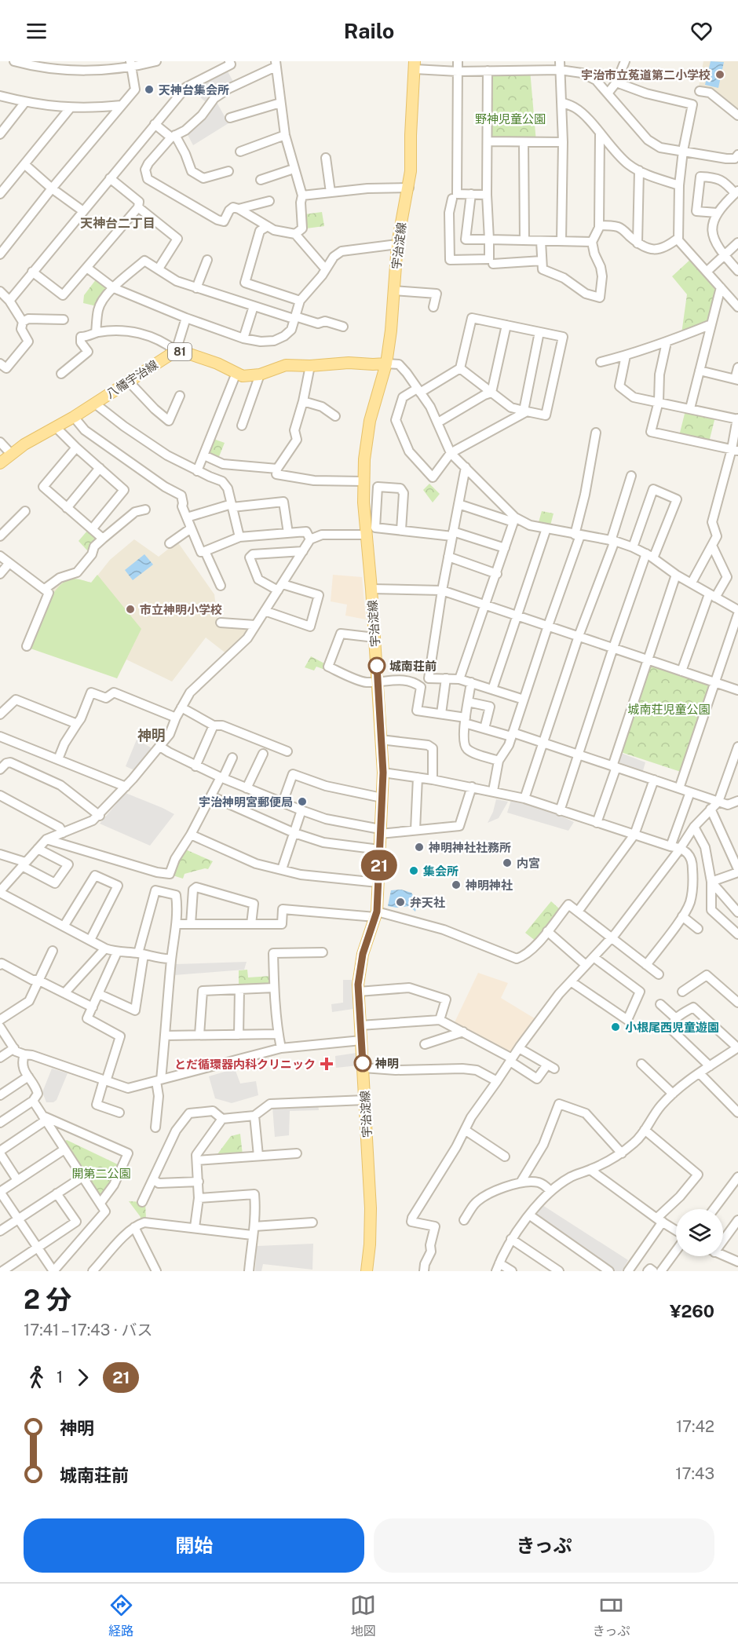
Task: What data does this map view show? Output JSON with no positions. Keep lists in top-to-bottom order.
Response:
{
  "streets": {
    "main road": ["宇治淀線", "81", "八幡宇治線"]
  },
  "crossings": [
    ["宇治淀線", "81"],
    ["81", "八幡宇治線"]
  ],
  "districts": ["天神台二丁目", "神明"],
  "parks": ["野神児童公園", "城南荘児童公園", "開第二公園"],
  "places": {
    "other": [
      "宇治市立菟道第二小学校",
      "天神台集会所",
      "市立神明小学校",
      "城南荘前",
      "宇治神明宮郵便局",
      "神明神社社務所",
      "内宮",
      "集会所",
      "神明神社",
      "弁天社",
      "小根尾西児童遊園",
      "神明"
    ],
    "health": ["とだ循環器内科クリニック"]
  },
  "lines": ["bus line 21"],
  "page": {
    "header": "Railo",
    "on_map": "21",
    "heading": ["2 分", "17:41 – 17:43 · バス", "¥260"],
    "legs": ["1", "21"],
    "list": [
      {
        "name": "神明",
        "value": "17:42"
      },
      {
        "name": "城南荘前",
        "value": "17:43"
      }
    ],
    "buttons": ["開始", "きっぷ"],
    "tabs": ["経路", "地図", "きっぷ"]
  }
}
